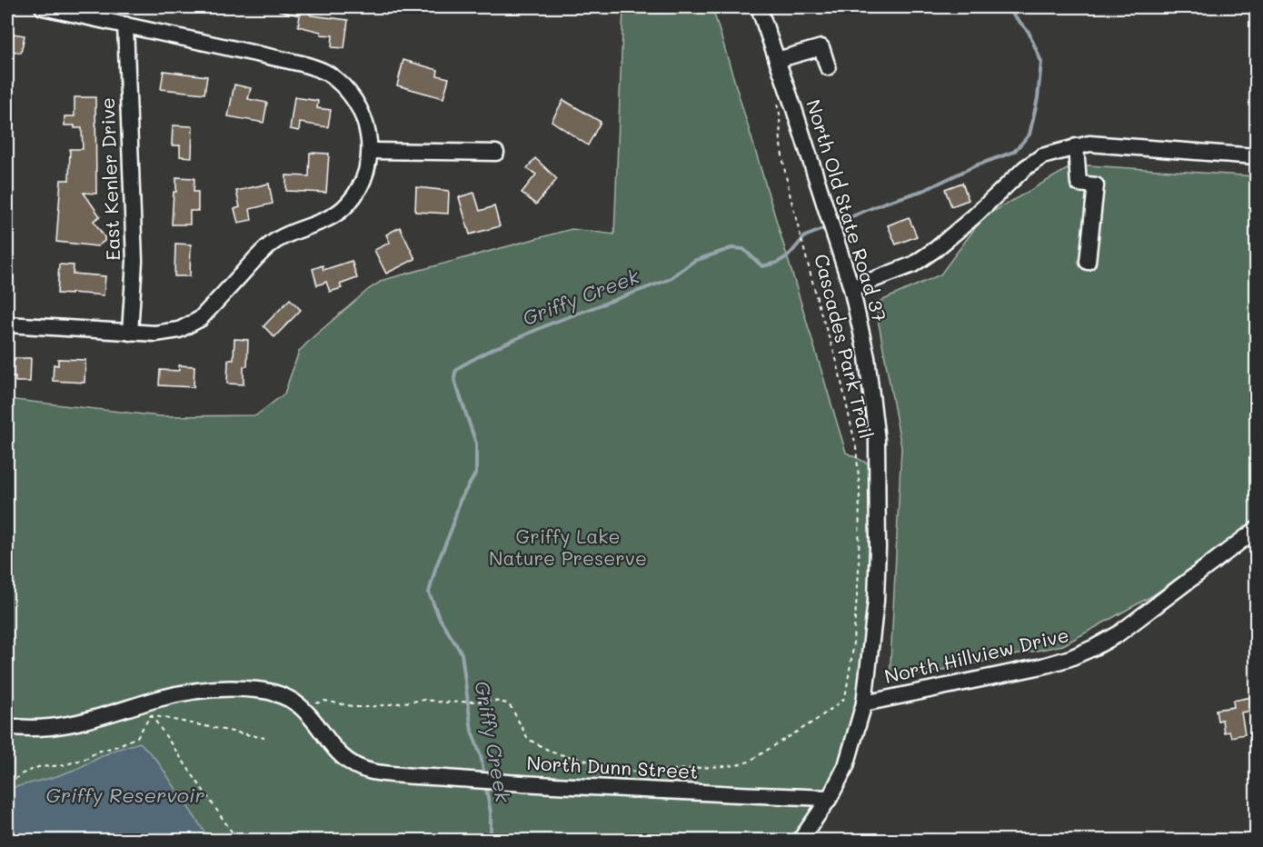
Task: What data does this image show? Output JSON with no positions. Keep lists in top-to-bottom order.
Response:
{
  "streets": {
    "street": [
      "East Kenler Drive",
      "North Old State Road 37",
      "North Hillview Drive",
      "North Dunn Street"
    ],
    "path": ["Cascades Park Trail"]
  },
  "crossings": [
    ["North Old State Road 37", "North Hillview Drive"],
    ["North Old State Road 37", "North Dunn Street"],
    ["Cascades Park Trail", "North Dunn Street"]
  ],
  "water": ["Griffy Creek", "Griffy Reservoir"],
  "parks": ["Griffy Lake Nature Preserve"]
}
